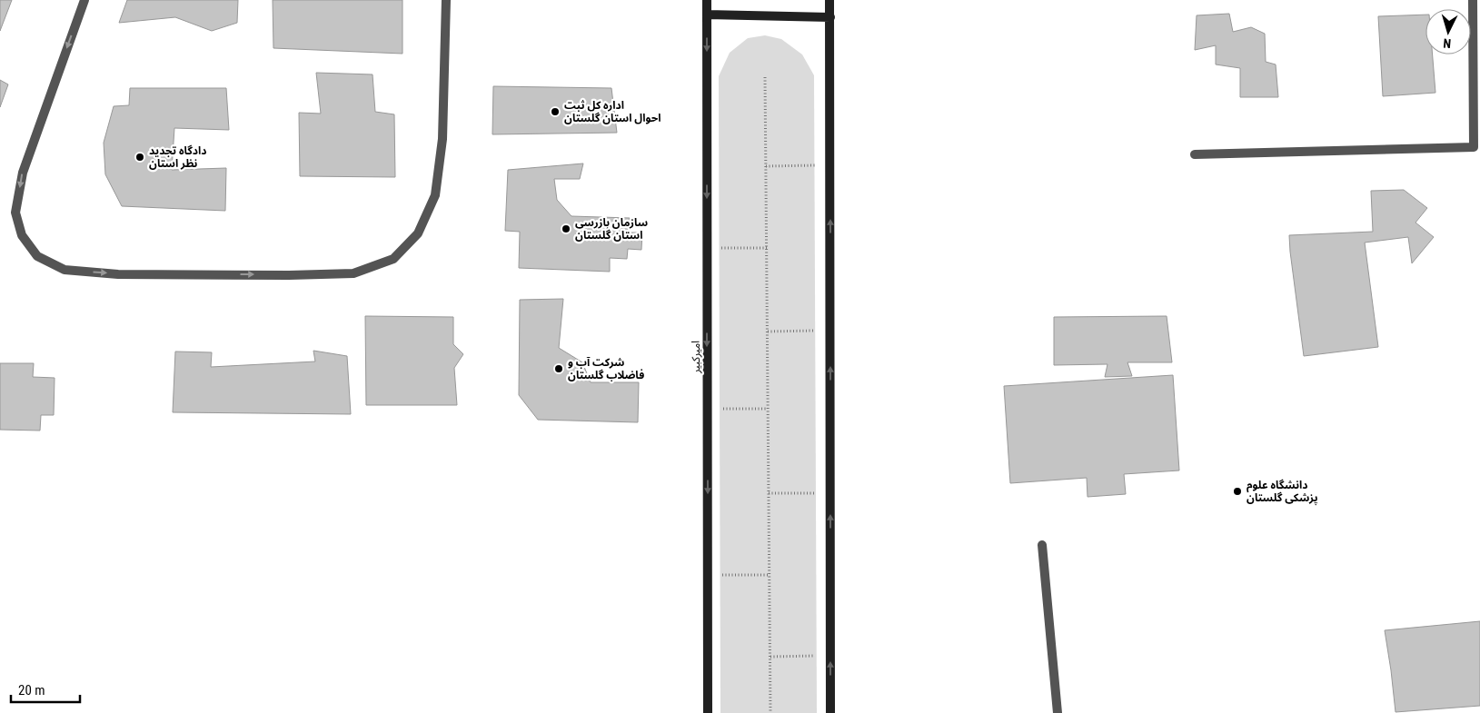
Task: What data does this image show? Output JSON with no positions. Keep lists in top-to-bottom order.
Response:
{
  "streets": {
    "main road": ["امیرکبیر"]
  },
  "one_way": ["امیرکبیر"],
  "places": [
    "اداره کل ثبت احوال استان گلستان",
    "دادگاه تجدید نظر استان",
    "سازمان بازرسی استان گلستان",
    "شرکت آب و فاضلاب گلستان",
    "دانشگاه علوم پزشکی گلستان"
  ],
  "scale_bar": "20 m",
  "north": "bottom"
}
